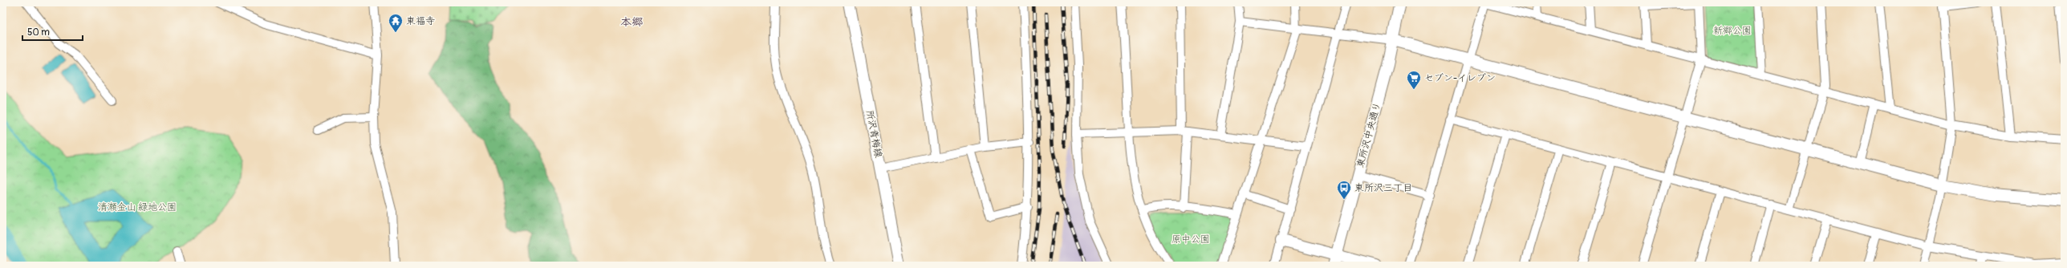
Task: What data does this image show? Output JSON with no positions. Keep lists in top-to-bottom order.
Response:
{
  "streets": {
    "street": ["所沢青梅線", "東所沢中央通り"]
  },
  "districts": ["本郷"],
  "parks": ["新郷公園", "清瀬金山 緑地公園", "原中公園"],
  "places": {
    "temple": ["東福寺"],
    "supermarket": ["セブン-イレブン"],
    "bus stop": ["東所沢三丁目"]
  },
  "scale_bar": "50 m"
}
